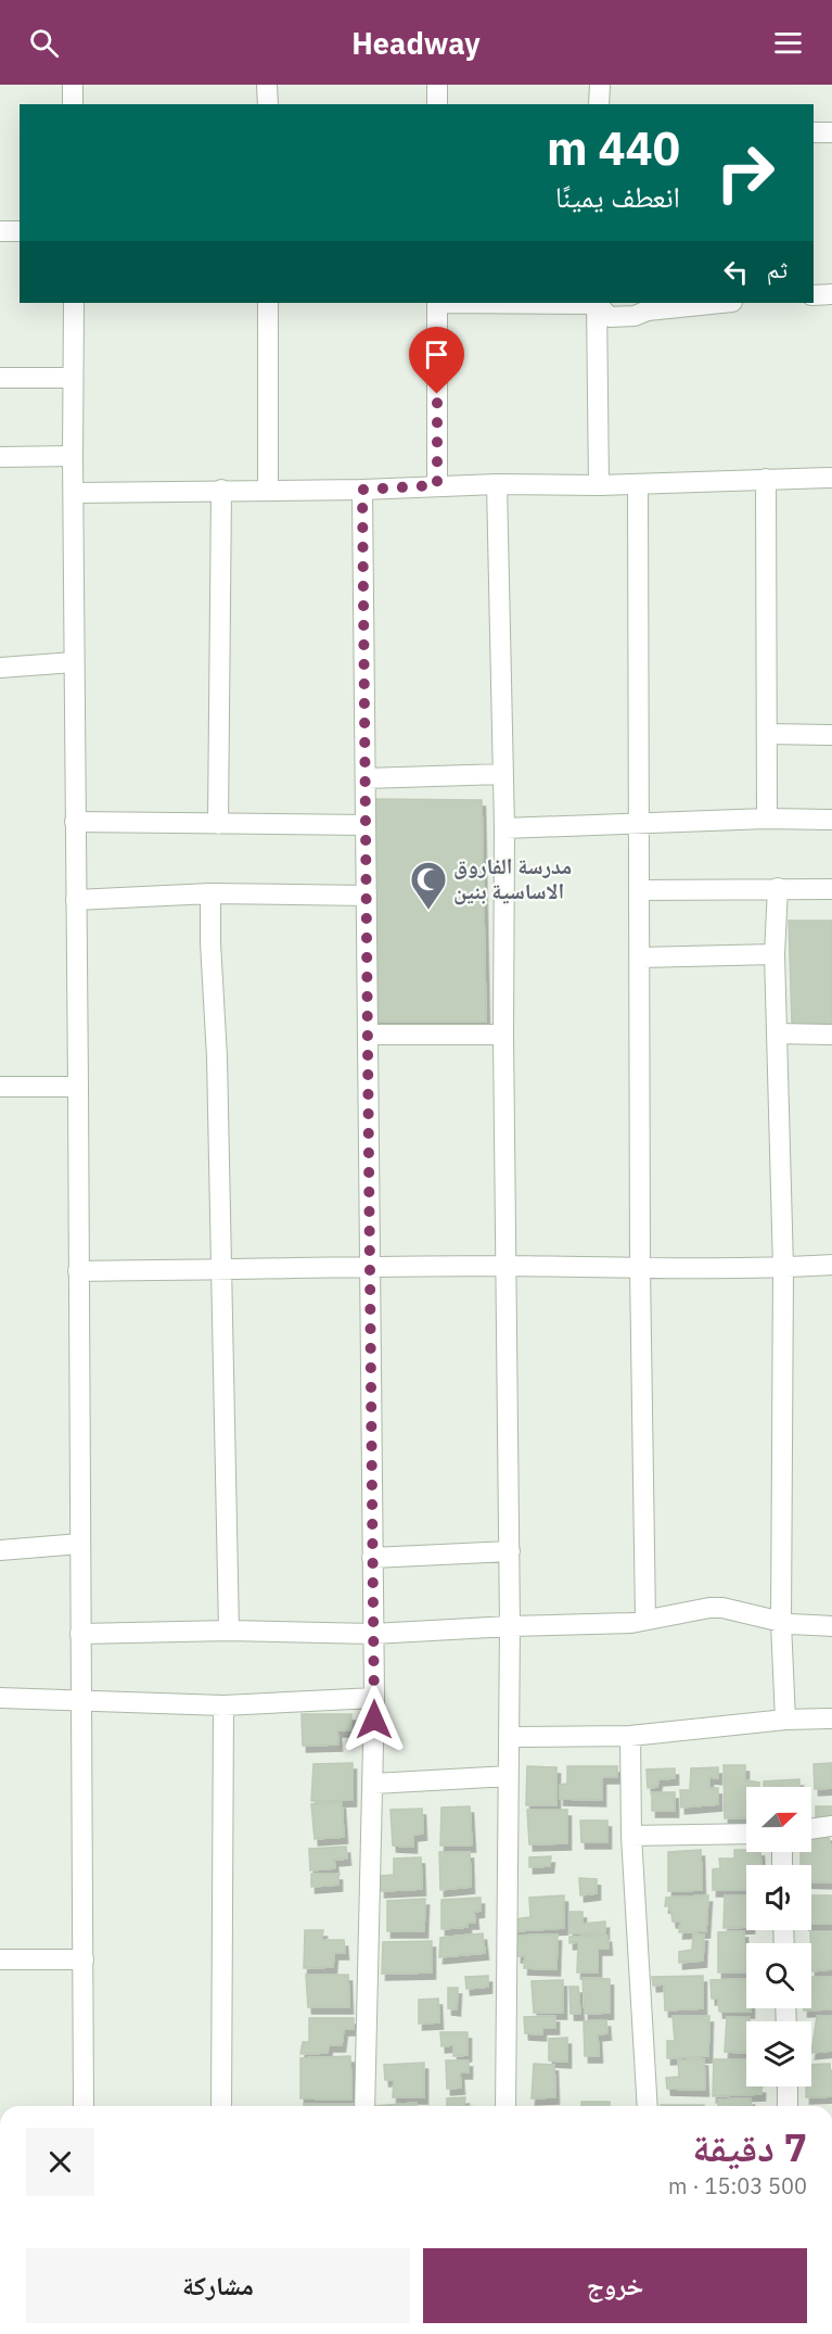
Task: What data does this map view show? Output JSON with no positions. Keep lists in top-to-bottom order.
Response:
{
  "places": {
    "mosque": ["مدرسة الفاروق الاساسية بنين"]
  },
  "north": "right",
  "page": {
    "header": "Headway",
    "turn": ["440 m", "انعطف يمينًا"],
    "then": "ثم",
    "heading": ["7 دقيقة", "500 m · 15:03"],
    "buttons": ["خروج", "مشاركة"]
  }
}
